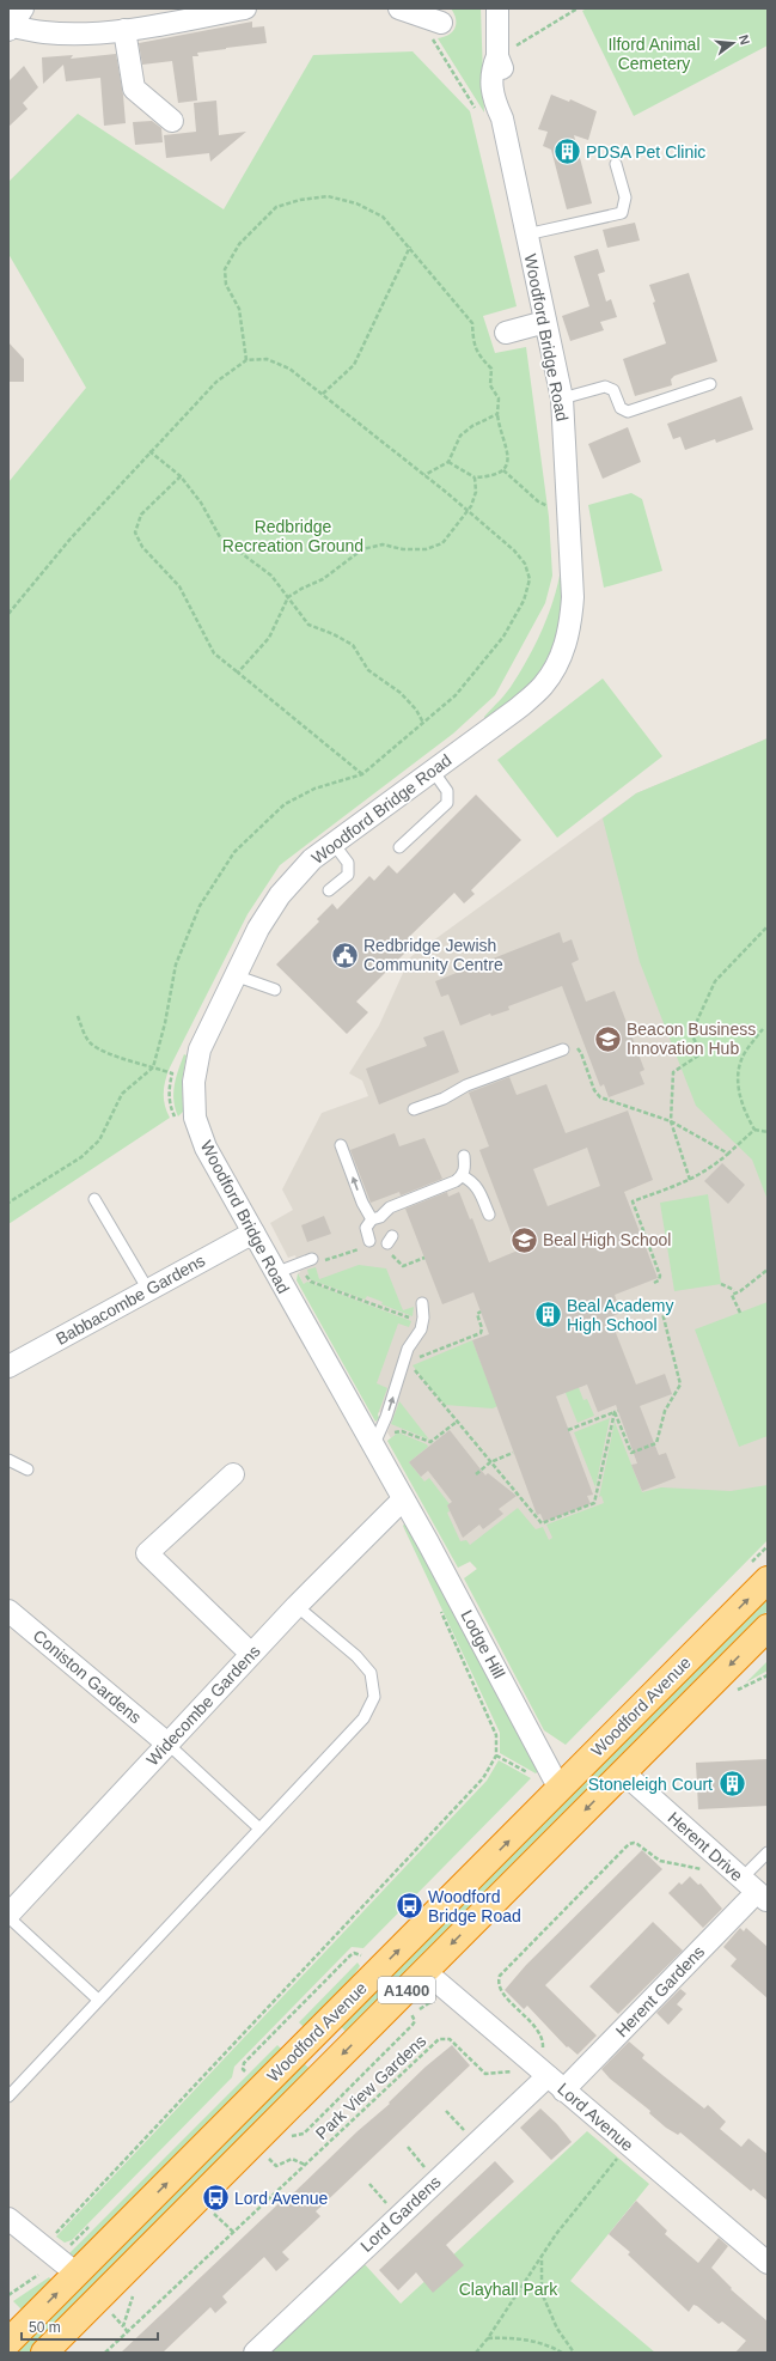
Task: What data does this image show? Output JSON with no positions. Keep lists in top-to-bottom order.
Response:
{
  "streets": {
    "highway": ["Woodford Avenue", "A1400"],
    "street": [
      "Woodford Bridge Road",
      "Babbacombe Gardens",
      "Lodge Hill",
      "Coniston Gardens",
      "Widecombe Gardens",
      "Herent Drive",
      "Herent Gardens",
      "Lord Avenue",
      "Lord Gardens"
    ],
    "path": ["Park View Gardens"]
  },
  "crossings": [
    ["Woodford Bridge Road", "Babbacombe Gardens"],
    ["Woodford Bridge Road", "Lodge Hill"],
    ["Woodford Bridge Road", "Widecombe Gardens"],
    ["Lodge Hill", "Widecombe Gardens"],
    ["Lodge Hill", "Woodford Avenue"],
    ["Coniston Gardens", "Widecombe Gardens"],
    ["Woodford Avenue", "Herent Drive"],
    ["Woodford Avenue", "Lord Avenue"],
    ["Herent Drive", "Herent Gardens"],
    ["Herent Gardens", "Lord Avenue"],
    ["Park View Gardens", "Lord Avenue"],
    ["Park View Gardens", "Lord Gardens"],
    ["Lord Avenue", "Lord Gardens"]
  ],
  "parks": ["Ilford Animal Cemetery", "Redbridge Recreation Ground", "Clayhall Park"],
  "places": {
    "building": ["PDSA Pet Clinic", "Beal Academy High School", "Stoneleigh Court"],
    "public building": ["Redbridge Jewish Community Centre"],
    "school or university": ["Beacon Business Innovation Hub", "Beal High School"],
    "bus stop": ["Woodford Bridge Road", "Lord Avenue"]
  },
  "scale_bar": "50 m",
  "north": "right"
}
